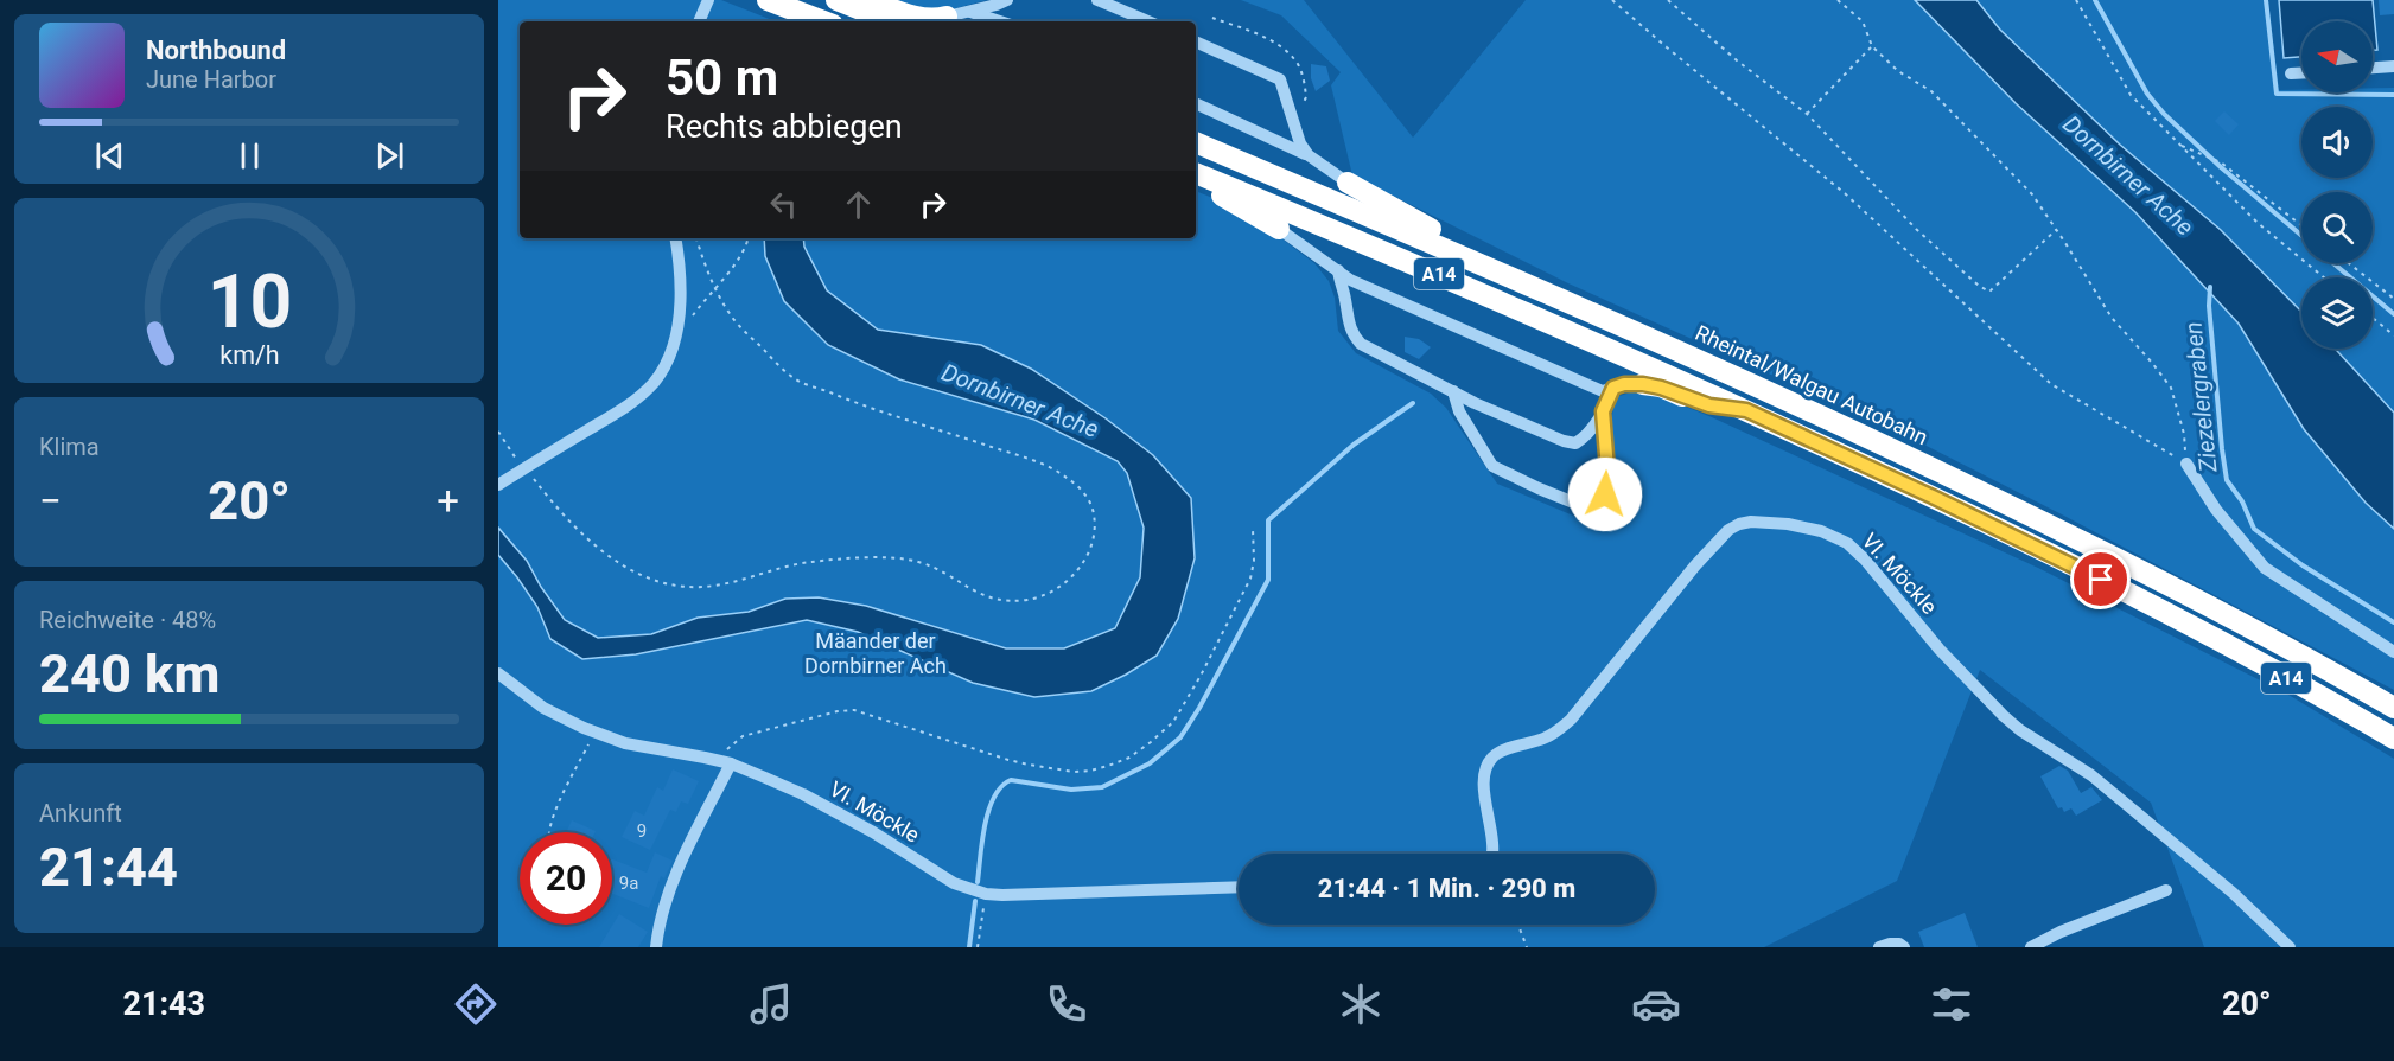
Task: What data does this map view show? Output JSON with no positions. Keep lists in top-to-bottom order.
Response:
{
  "streets": {
    "highway": ["A14", "Rheintal/Walgau Autobahn"],
    "street": ["VI. Möckle"]
  },
  "water": ["Dornbirner Ache", "Ziezelergraben"],
  "parks": ["Mäander der Dornbirner Ach"],
  "house_numbers": ["9", "9a"],
  "north": "left",
  "page": {
    "turn": ["50 m", "Rechts abbiegen"],
    "song": ["Northbound", "June Harbor"],
    "tile": [
      "Klima",
      ["Reichweite · 48%", "240 km"],
      ["Ankunft", "21:44"]
    ],
    "heat": ["−", "20°", "+"],
    "limit": "20",
    "trip": "21:44 · 1 Min. · 290 m",
    "tabs": ["21:43", "20°"],
    "gauge": ["10", "km/h"]
  }
}
